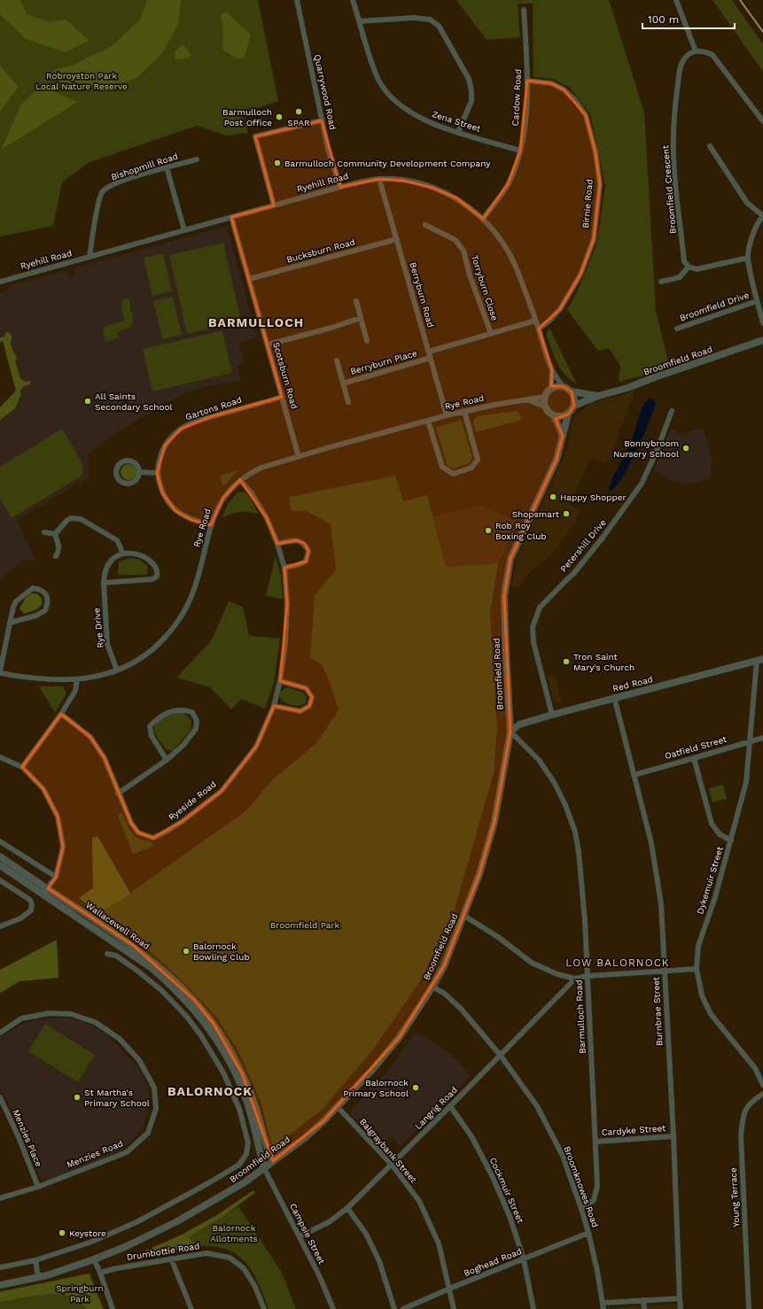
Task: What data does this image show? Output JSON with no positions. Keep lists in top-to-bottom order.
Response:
{
  "streets": {
    "street": [
      "Quarrywood Road",
      "Cardow Road",
      "Zena Street",
      "Bishopmill Road",
      "Ryehill Road",
      "Broomfield Crescent",
      "Birnie Road",
      "Bucksburn Road",
      "Torryburn Close",
      "Berryburn Road",
      "Broomfield Drive",
      "Broomfield Road",
      "Berryburn Place",
      "Scotsburn Road",
      "Rye Road",
      "Gartons Road",
      "Petershill Drive",
      "Rye Drive",
      "Red Road",
      "Oatfield Street",
      "Ryeside Road",
      "Dykemuir Street",
      "Wallacewell Road",
      "Burnbrae Street",
      "Barmulloch Road",
      "Langrig Road",
      "Cardyke Street",
      "Menzies Place",
      "Balgraybank Street",
      "Menzies Road",
      "Broomknowes Road",
      "Cockmuir Street",
      "Young Terrace",
      "Campsie Street",
      "Drumbottie Road",
      "Boghead Road"
    ]
  },
  "crossings": [
    ["Quarrywood Road", "Ryehill Road"],
    ["Cardow Road", "Zena Street"],
    ["Cardow Road", "Ryehill Road"],
    ["Cardow Road", "Birnie Road"],
    ["Bishopmill Road", "Ryehill Road"],
    ["Ryehill Road", "Birnie Road"],
    ["Ryehill Road", "Berryburn Road"],
    ["Ryehill Road", "Broomfield Road"],
    ["Ryehill Road", "Scotsburn Road"],
    ["Ryehill Road", "Rye Road"],
    ["Bucksburn Road", "Berryburn Road"],
    ["Bucksburn Road", "Scotsburn Road"],
    ["Berryburn Road", "Berryburn Place"],
    ["Berryburn Road", "Rye Road"],
    ["Broomfield Road", "Rye Road"],
    ["Broomfield Road", "Red Road"],
    ["Broomfield Road", "Wallacewell Road"],
    ["Broomfield Road", "Barmulloch Road"],
    ["Broomfield Road", "Balgraybank Street"],
    ["Broomfield Road", "Broomknowes Road"],
    ["Broomfield Road", "Campsie Street"],
    ["Scotsburn Road", "Rye Road"],
    ["Scotsburn Road", "Gartons Road"],
    ["Rye Road", "Gartons Road"],
    ["Rye Road", "Rye Drive"],
    ["Rye Road", "Ryeside Road"],
    ["Petershill Drive", "Red Road"],
    ["Red Road", "Dykemuir Street"],
    ["Red Road", "Burnbrae Street"],
    ["Red Road", "Barmulloch Road"],
    ["Oatfield Street", "Dykemuir Street"],
    ["Oatfield Street", "Burnbrae Street"],
    ["Wallacewell Road", "Campsie Street"],
    ["Burnbrae Street", "Cardyke Street"],
    ["Barmulloch Road", "Cardyke Street"],
    ["Barmulloch Road", "Broomknowes Road"],
    ["Langrig Road", "Balgraybank Street"],
    ["Langrig Road", "Broomknowes Road"],
    ["Langrig Road", "Cockmuir Street"],
    ["Langrig Road", "Campsie Street"],
    ["Menzies Place", "Menzies Road"],
    ["Balgraybank Street", "Boghead Road"],
    ["Broomknowes Road", "Boghead Road"],
    ["Cockmuir Street", "Boghead Road"]
  ],
  "districts": ["BARMULLOCH", "LOW BALORNOCK", "BALORNOCK"],
  "parks": [
    "Robroyston Park Local Nature Reserve",
    "Broomfield Park",
    "Balornock Allotments",
    "Springburn Park"
  ],
  "places": [
    "SPAR",
    "Barmulloch Post Office",
    "Barmulloch Community Development Company",
    "All Saints Secondary School",
    "Bonnybroom Nursery School",
    "Happy Shopper",
    "Shopsmart",
    "Rob Roy Boxing Club",
    "Tron Saint Mary's Church",
    "Balornock Bowling Club",
    "Balornock Primary School",
    "St Martha's Primary School",
    "Keystore"
  ],
  "scale_bar": "100 m"
}
